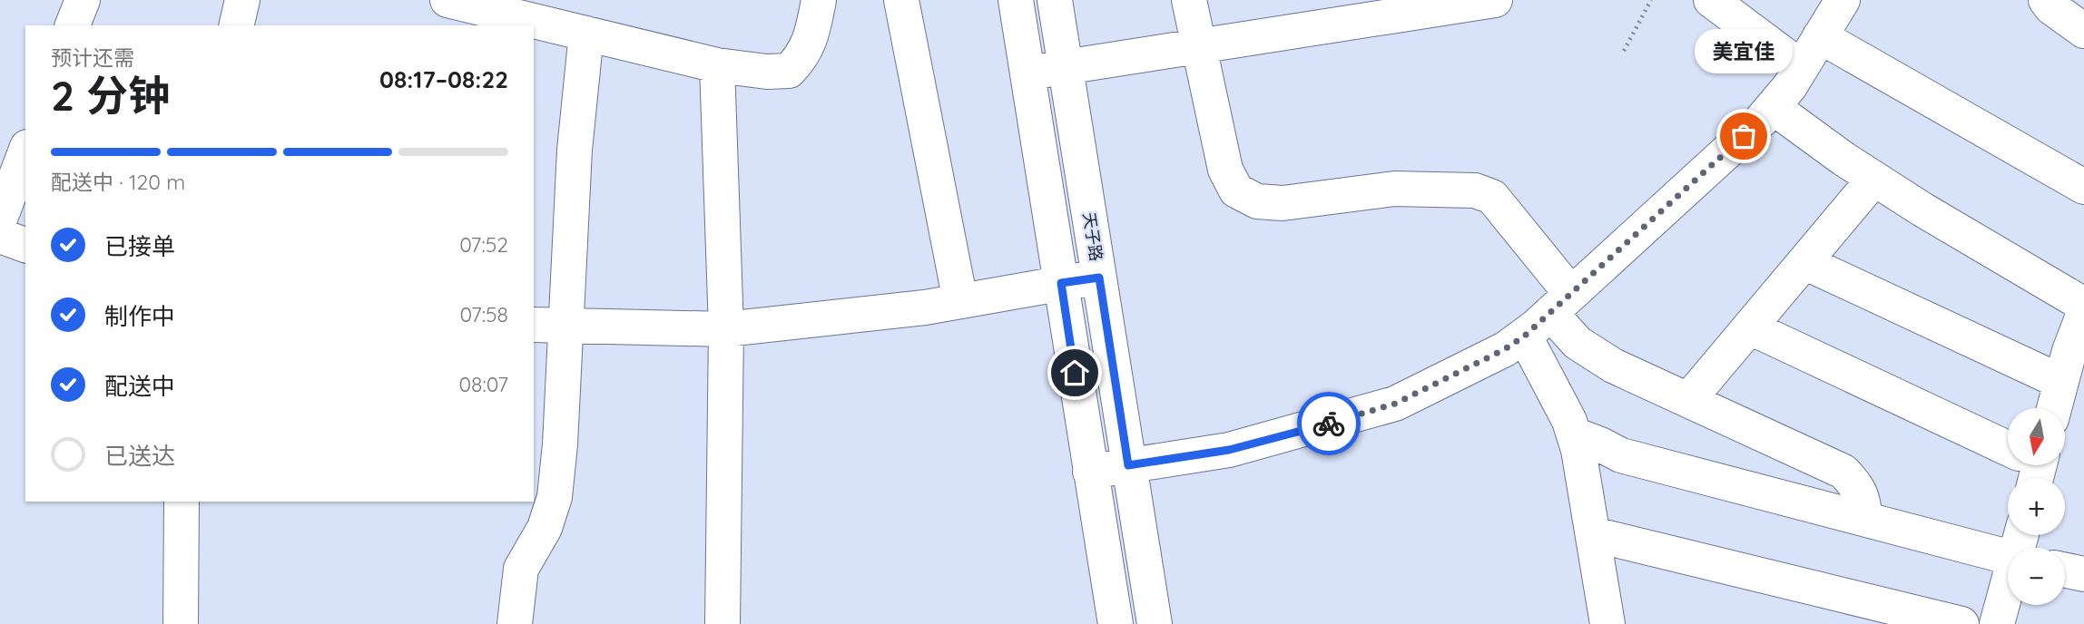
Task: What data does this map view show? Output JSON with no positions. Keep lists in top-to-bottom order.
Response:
{
  "streets": {
    "street": ["天子路"]
  },
  "places": ["美宜佳"],
  "north": "bottom",
  "page": {
    "heading": ["2 分钟", "预计还需", "08:17–08:22"],
    "bubble": "美宜佳",
    "bar": "配送中 · 120 m",
    "list": [
      ["已接单", "07:52"],
      ["制作中", "07:58"],
      ["配送中", "08:07"],
      "已送达"
    ],
    "map_buttons": ["+", "−"]
  }
}
